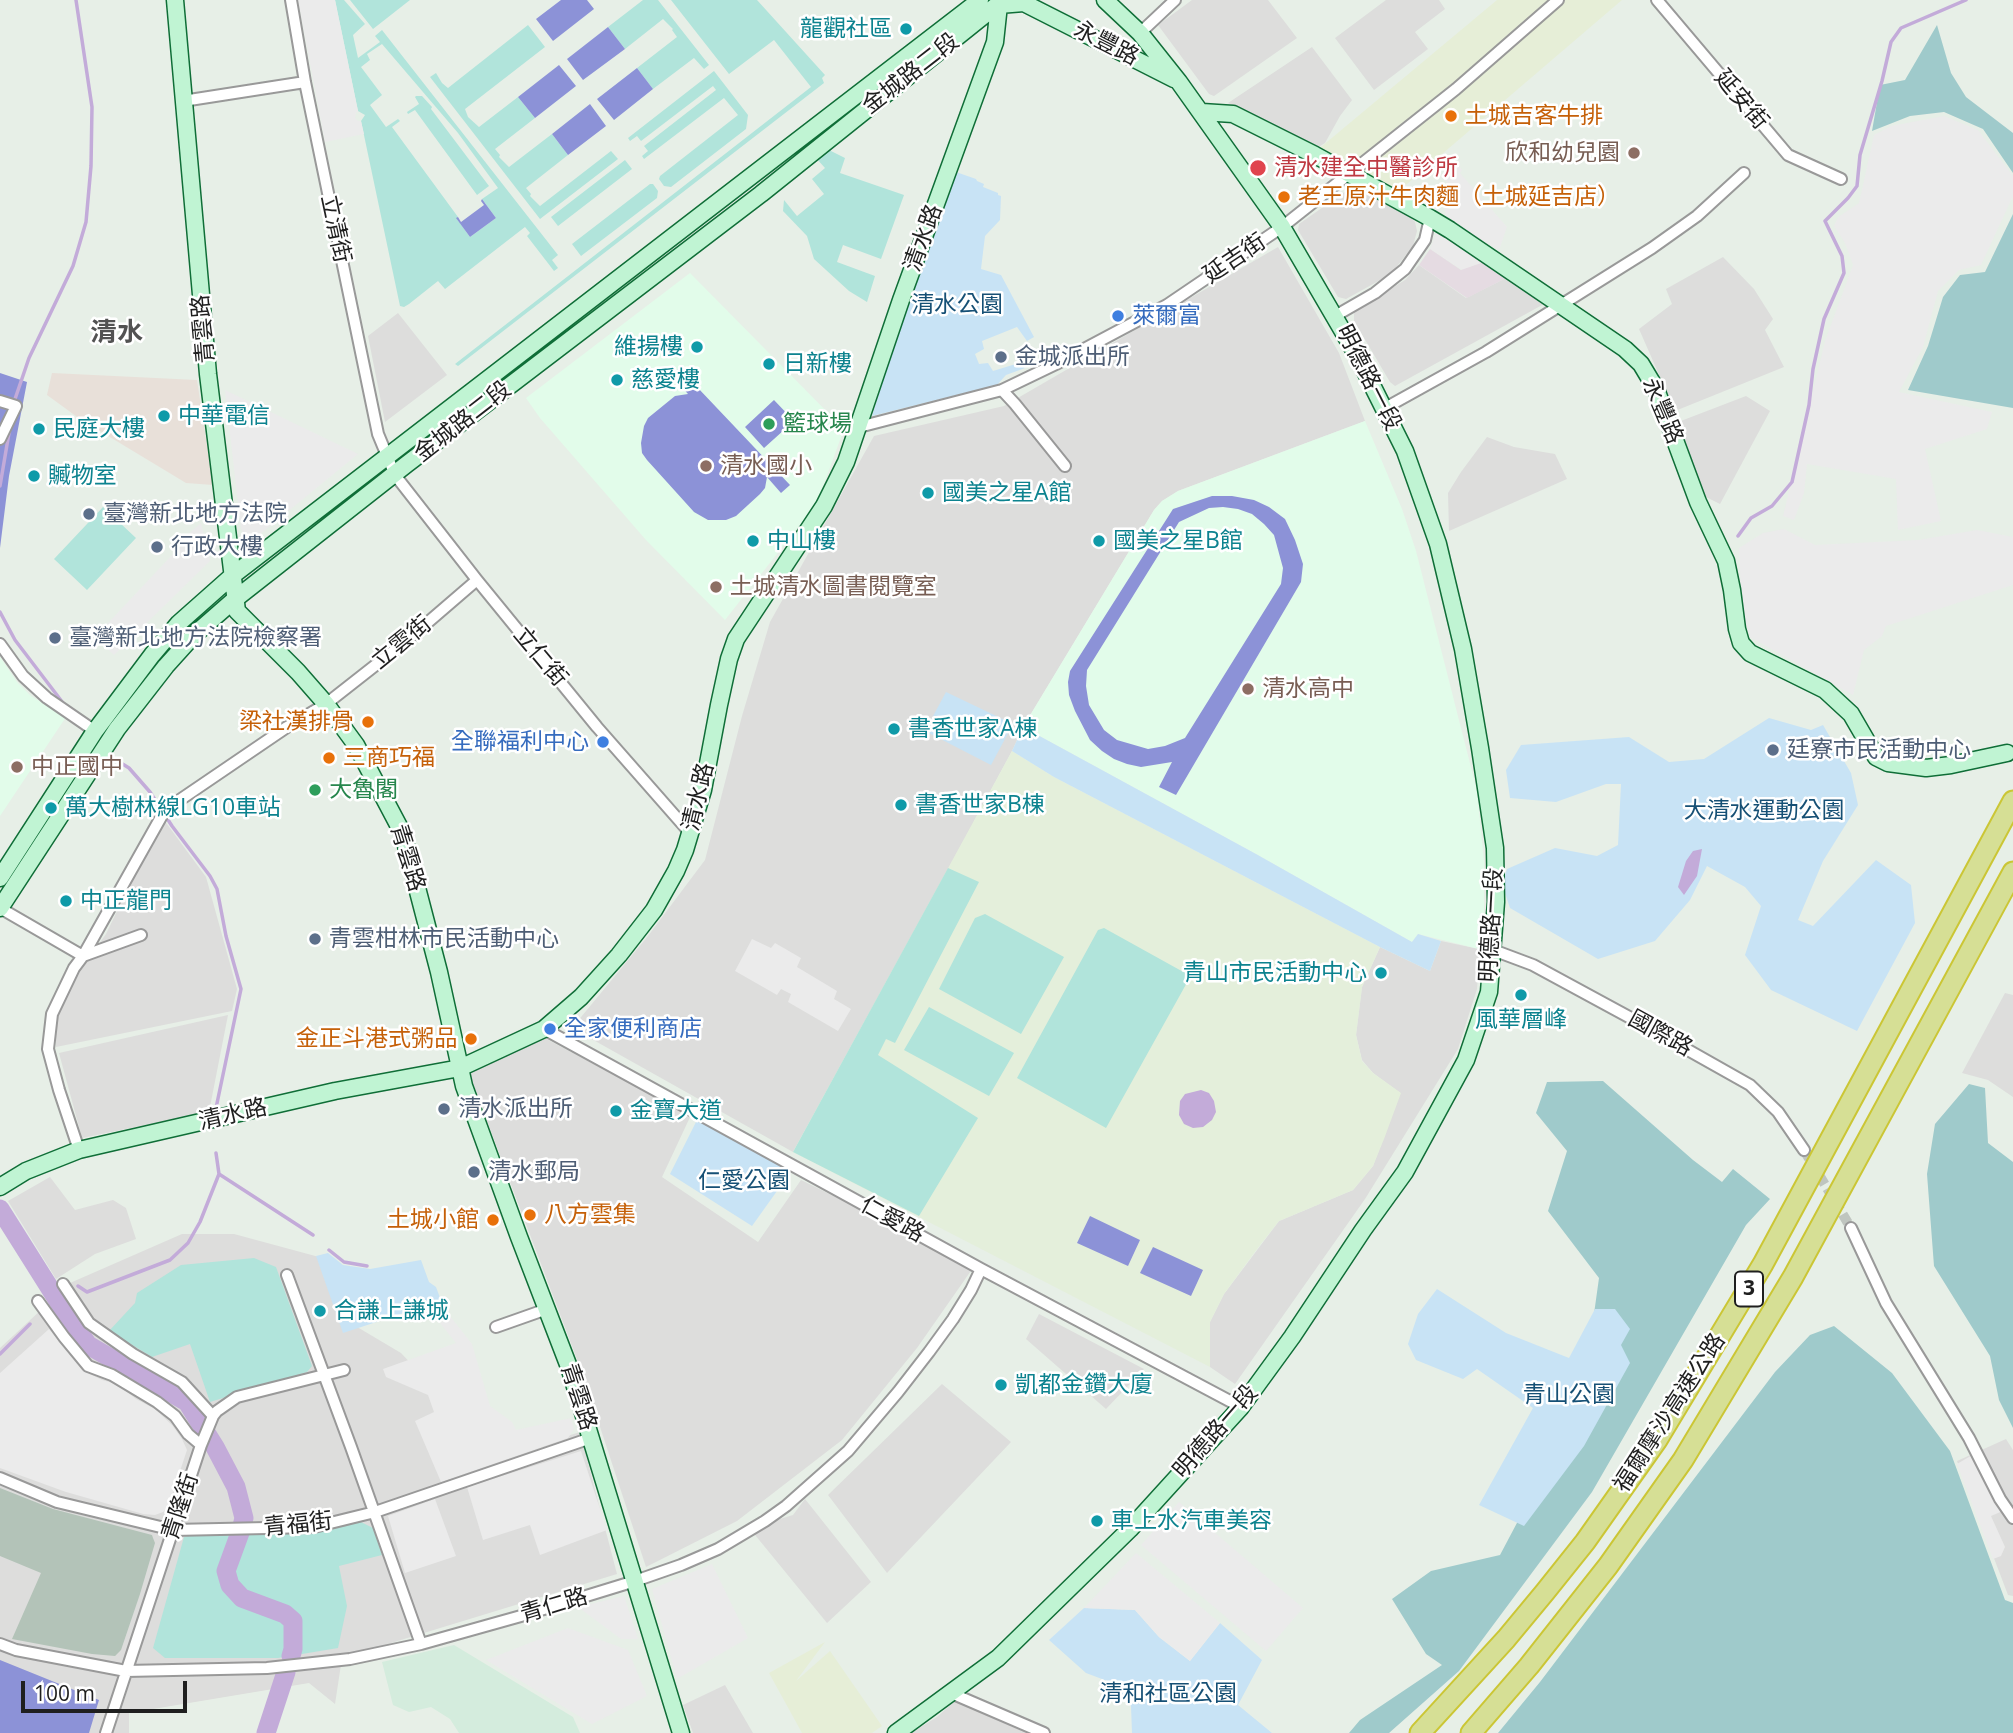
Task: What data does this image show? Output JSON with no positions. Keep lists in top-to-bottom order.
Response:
{
  "streets": {
    "highway": ["3", "福爾摩沙高速公路"],
    "street": [
      "永豐路",
      "金城路二段",
      "延安街",
      "立清街",
      "清水路",
      "延吉街",
      "青雲路",
      "明德路一段",
      "立雲街",
      "立仁街",
      "國際路",
      "仁愛路",
      "青隆街",
      "青福街",
      "青仁路"
    ]
  },
  "crossings": [
    ["永豐路", "金城路二段"],
    ["永豐路", "清水路"],
    ["永豐路", "延吉街"],
    ["永豐路", "明德路一段"],
    ["金城路二段", "立清街"],
    ["金城路二段", "清水路"],
    ["金城路二段", "青雲路"],
    ["金城路二段", "立仁街"],
    ["立清街", "立仁街"],
    ["清水路", "延吉街"],
    ["清水路", "青雲路"],
    ["清水路", "立雲街"],
    ["清水路", "立仁街"],
    ["清水路", "仁愛路"],
    ["延吉街", "明德路一段"],
    ["青雲路", "立雲街"],
    ["青雲路", "青福街"],
    ["青雲路", "青仁路"],
    ["明德路一段", "國際路"],
    ["明德路一段", "仁愛路"],
    ["立雲街", "立仁街"],
    ["仁愛路", "青仁路"],
    ["青隆街", "青福街"],
    ["青隆街", "青仁路"]
  ],
  "districts": ["清水"],
  "parks": [
    "清水公園",
    "大清水運動公園",
    "仁愛公園",
    "青山公園",
    "清和社區公園"
  ],
  "places": [
    "龍觀社區",
    "土城吉客牛排",
    "欣和幼兒園",
    "清水建全中醫診所",
    "老王原汁牛肉麵（土城延吉店）",
    "萊爾富",
    "維揚樓",
    "金城派出所",
    "日新樓",
    "慈愛樓",
    "中華電信",
    "籃球場",
    "民庭大樓",
    "清水國小",
    "贓物室",
    "國美之星A館",
    "臺灣新北地方法院",
    "中山樓",
    "國美之星B館",
    "行政大樓",
    "土城清水圖書閱覽室",
    "臺灣新北地方法院檢察署",
    "清水高中",
    "梁社漢排骨",
    "書香世家A棟",
    "全聯福利中心",
    "廷寮市民活動中心",
    "三商巧福",
    "中正國中",
    "大魯閣",
    "書香世家B棟",
    "萬大樹林線LG10車站",
    "中正龍門",
    "青雲柑林市民活動中心",
    "青山市民活動中心",
    "風華層峰",
    "全家便利商店",
    "金正斗港式粥品",
    "清水派出所",
    "金寶大道",
    "清水郵局",
    "八方雲集",
    "土城小館",
    "合謙上謙城",
    "凱都金鑽大廈",
    "車上水汽車美容"
  ],
  "scale_bar": "100 m"
}
